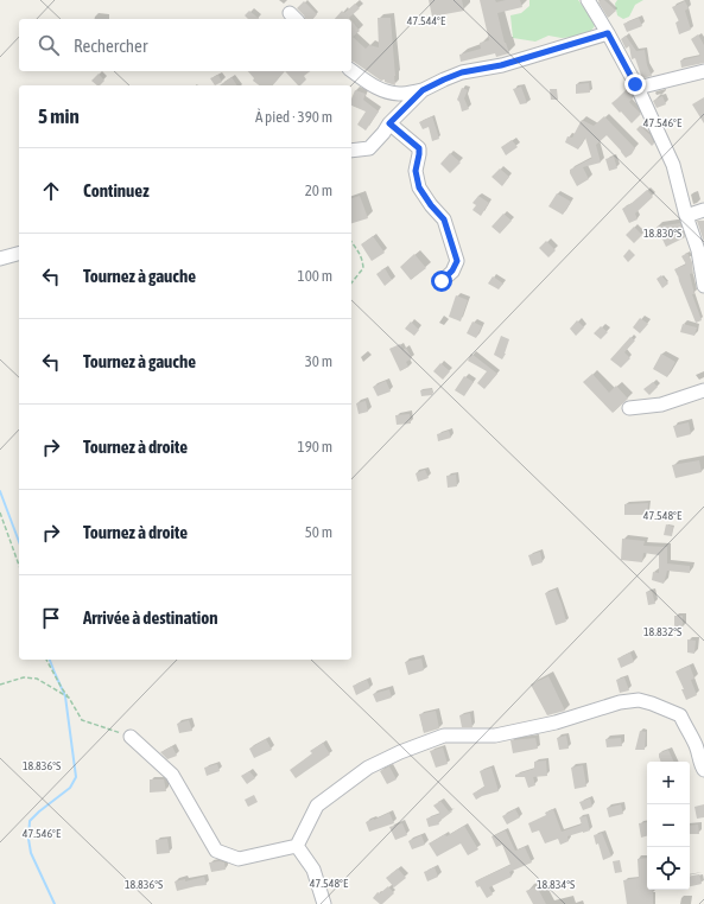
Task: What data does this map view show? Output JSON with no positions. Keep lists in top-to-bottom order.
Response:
{
  "page": {
    "search": "Rechercher",
    "heading": ["5 min", "À pied · 390 m"],
    "list": [
      ["Continuez", "20 m"],
      ["Tournez à gauche", "100 m"],
      ["Tournez à gauche", "30 m"],
      ["Tournez à droite", "190 m"],
      ["Tournez à droite", "50 m"],
      "Arrivée à destination"
    ],
    "map_buttons": ["+", "−"]
  },
  "coordinates": [
    "47.544°E",
    "47.546°E",
    "18.830°S",
    "47.548°E",
    "18.832°S",
    "18.836°S",
    "18.834°S"
  ]
}
